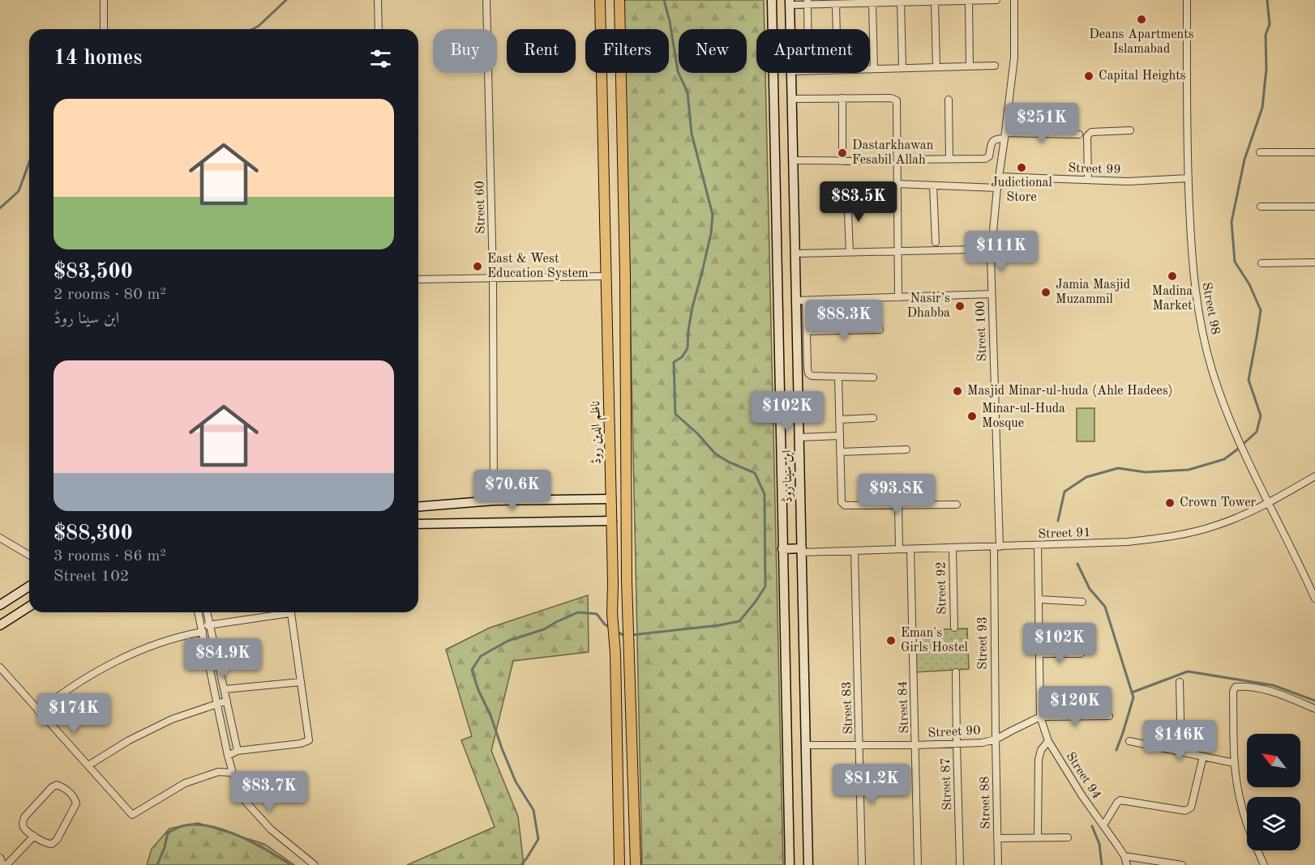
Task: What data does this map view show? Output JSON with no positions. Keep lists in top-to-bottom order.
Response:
{
  "streets": {
    "main road": ["ناظم الدین روڈ", "ابن سینا روڈ"],
    "street": [
      "Street 99",
      "Street 60",
      "Street 98",
      "Street 100",
      "Street 91",
      "Street 92",
      "Street 93",
      "Street 84",
      "Street 83",
      "Street 90",
      "Street 94",
      "Street 87",
      "Street 88"
    ]
  },
  "crossings": [
    ["Street 99", "Street 98"],
    ["Street 99", "Street 100"],
    ["Street 98", "Street 91"],
    ["Street 100", "Street 91"],
    ["Street 100", "Street 93"],
    ["ابن سینا روڈ", "Street 91"],
    ["ابن سینا روڈ", "Street 90"],
    ["Street 91", "Street 92"],
    ["Street 91", "Street 93"],
    ["Street 91", "Street 84"],
    ["Street 91", "Street 83"],
    ["Street 91", "Street 94"],
    ["Street 93", "Street 90"],
    ["Street 93", "Street 88"],
    ["Street 84", "Street 90"],
    ["Street 83", "Street 90"],
    ["Street 90", "Street 94"],
    ["Street 90", "Street 87"],
    ["Street 90", "Street 88"]
  ],
  "places": [
    "Deans Apartments Islamabad",
    "Capital Heights",
    "Dastarkhawan Fesabil Allah",
    "Judictional Store",
    "East & West Education System",
    "Madina Market",
    "Jamia Masjid Muzammil",
    "Nasir’s Dhabba",
    "Masjid Minar-ul-huda (Ahle Hadees)",
    "Minar-ul-Huda Mosque",
    "Crown Tower",
    "Eman's Girls Hostel"
  ],
  "north": "top left",
  "page": {
    "chip": [
      "Buy",
      "Rent",
      "Filters",
      "New",
      "Apartment"
    ],
    "heading": "14 homes",
    "list": [
      {
        "name": "$83,500",
        "note": "2 rooms · 80 m² · ابن سینا روڈ"
      },
      {
        "name": "$88,300",
        "note": "3 rooms · 86 m² · Street 102"
      }
    ],
    "price": [
      "$251K",
      "$83.5K",
      "$111K",
      "$88.3K",
      "$102K",
      "$70.6K",
      "$93.8K",
      "$102K",
      "$84.9K",
      "$120K",
      "$174K",
      "$146K",
      "$81.2K",
      "$83.7K"
    ]
  }
}
